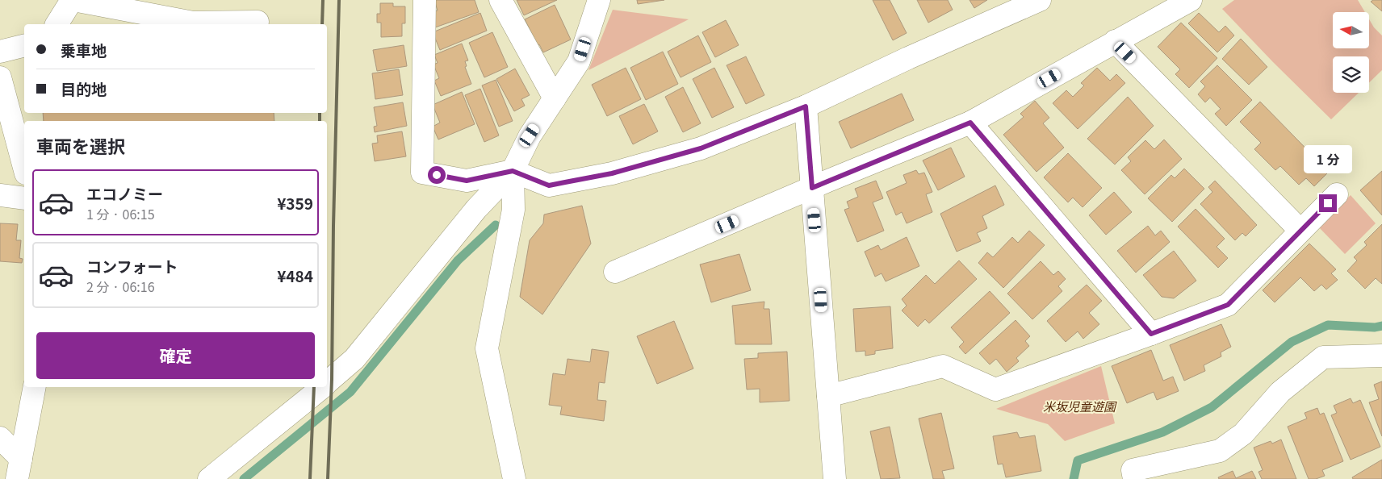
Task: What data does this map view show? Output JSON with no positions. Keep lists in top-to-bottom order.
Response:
{
  "parks": ["米坂児童遊園"],
  "north": "left",
  "page": {
    "banner": ["乗車地", "目的地"],
    "heading": "車両を選択",
    "bubble": "1 分",
    "list": [
      {
        "name": "エコノミー",
        "note": "1 分 · 06:15",
        "value": "¥359"
      },
      {
        "name": "コンフォート",
        "note": "2 分 · 06:16",
        "value": "¥484"
      }
    ],
    "buttons": "確定"
  }
}
